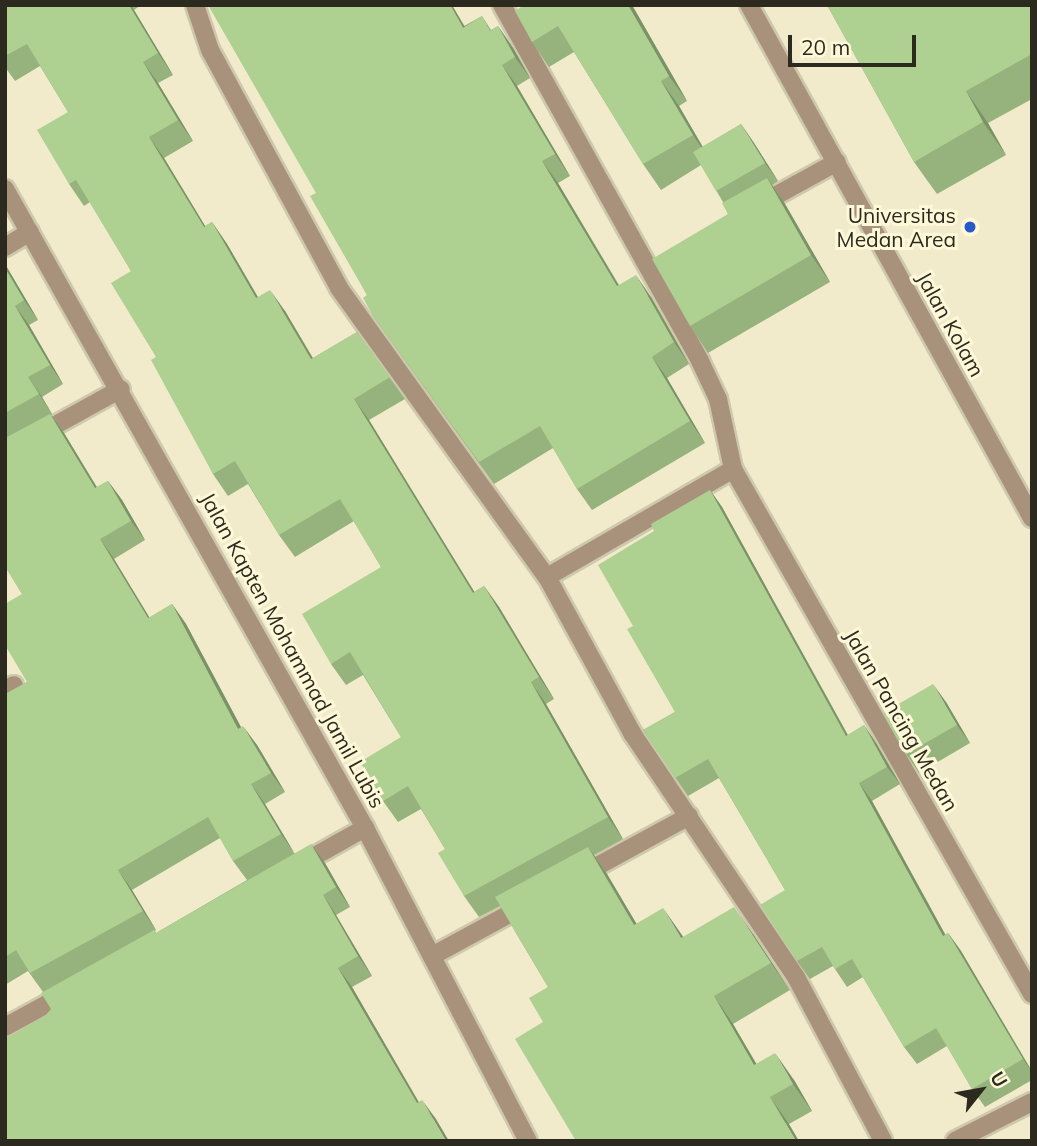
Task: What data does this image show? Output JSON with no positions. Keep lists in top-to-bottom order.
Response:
{
  "streets": {
    "street": ["Jalan Kolam", "Jalan Kapten Mohammad Jamil Lubis", "Jalan Pancing Medan"]
  },
  "places": ["Universitas Medan Area"],
  "scale_bar": "20 m",
  "north": "top right"
}
